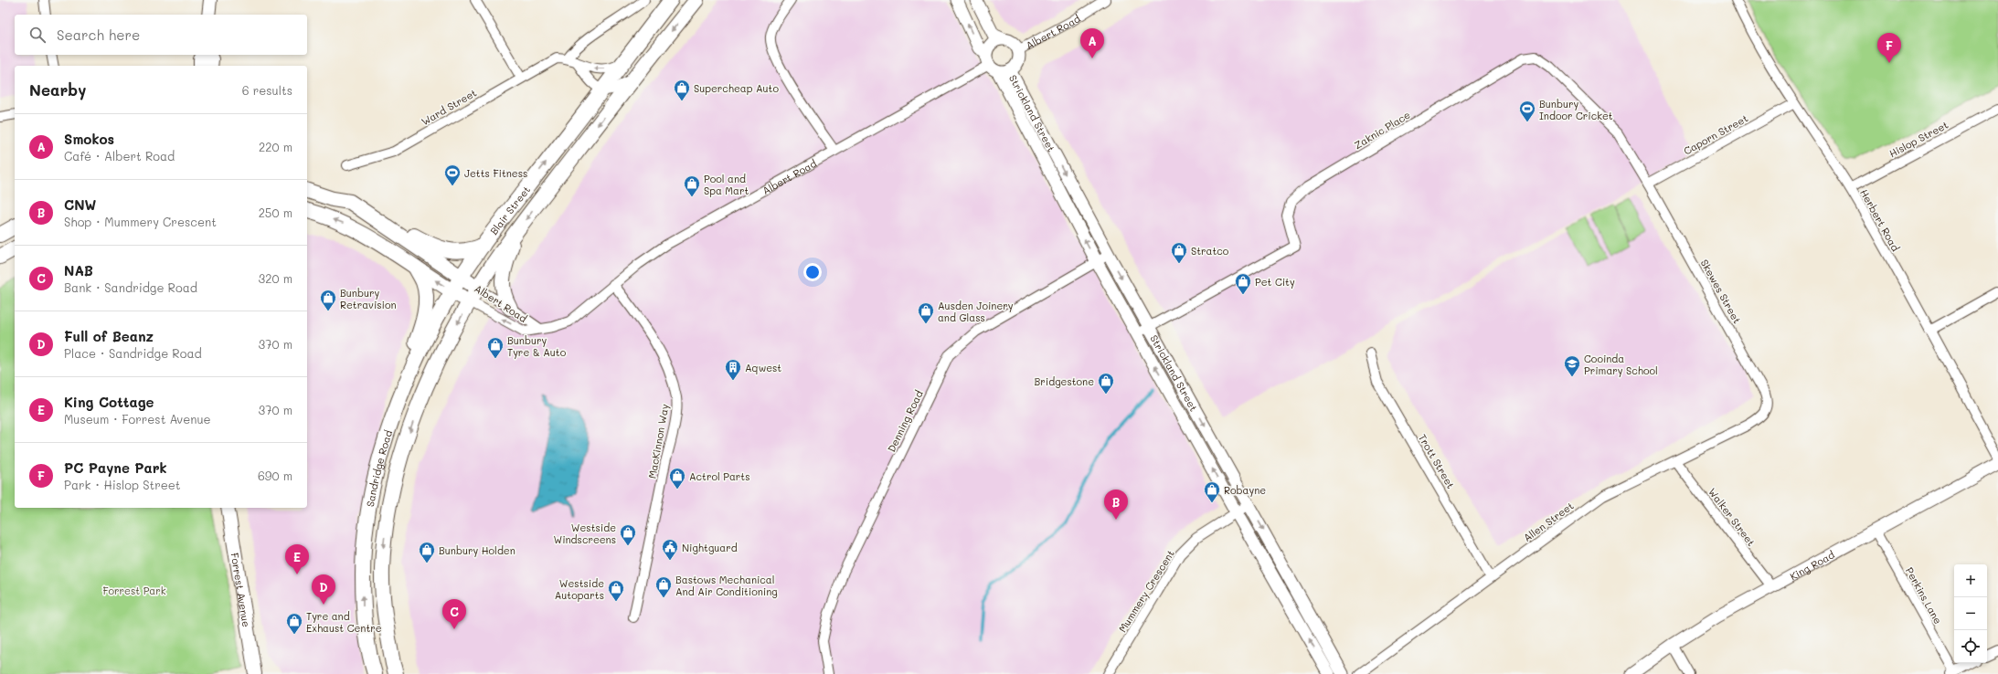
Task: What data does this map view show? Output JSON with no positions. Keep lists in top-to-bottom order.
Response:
{
  "streets": {
    "main road": [
      "Albert Road",
      "Blair Street",
      "Sandridge Road",
      "Forrest Avenue"
    ],
    "street": [
      "Ward Street",
      "Strickland Street",
      "Zaknic Place",
      "Caporn Street",
      "Hislop Street",
      "Herbert Road",
      "Skewes Street",
      "Denning Road",
      "MacKinnon Way",
      "Trott Street",
      "Walker Street",
      "Allen Street",
      "King Road",
      "Mummery Crescent",
      "Perkins Lane"
    ]
  },
  "crossings": [
    ["Albert Road", "Strickland Street"],
    ["Albert Road", "Blair Street"],
    ["Albert Road", "MacKinnon Way"],
    ["Albert Road", "Sandridge Road"],
    ["Strickland Street", "Zaknic Place"],
    ["Strickland Street", "Denning Road"],
    ["Strickland Street", "Mummery Crescent"],
    ["Zaknic Place", "Caporn Street"],
    ["Zaknic Place", "Skewes Street"],
    ["Caporn Street", "Herbert Road"],
    ["Caporn Street", "Skewes Street"],
    ["Hislop Street", "Herbert Road"],
    ["Blair Street", "Sandridge Road"],
    ["Skewes Street", "Allen Street"],
    ["Trott Street", "Allen Street"],
    ["Walker Street", "Allen Street"],
    ["Walker Street", "King Road"],
    ["King Road", "Perkins Lane"]
  ],
  "parks": ["Forrest Park"],
  "places": {
    "shop": [
      "Supercheap Auto",
      "Pool and Spa Mart",
      "Stratco",
      "Pet City",
      "Bunbury Retravision",
      "Ausden Joinery and Glass",
      "Bunbury Tyre & Auto",
      "Bridgestone",
      "Actrol Parts",
      "Robayne",
      "Westside Windscreens",
      "Bunbury Holden",
      "Bastows Mechanical And Air Conditioning",
      "Westside Autoparts",
      "Tyre and Exhaust Centre"
    ],
    "sports": ["Bunbury Indoor Cricket", "Jetts Fitness"],
    "school or university": ["Cooinda Primary School"],
    "building": ["Aqwest"],
    "public building": ["Nightguard"]
  },
  "page": {
    "search": "Search here",
    "pins": [
      "A",
      "F",
      "B",
      "E",
      "D",
      "C"
    ],
    "heading": ["Nearby", "6 results"],
    "list": [
      {
        "mark": "A",
        "name": "Smokos",
        "note": "Café · Albert Road",
        "value": "220 m"
      },
      {
        "mark": "B",
        "name": "CNW",
        "note": "Shop · Mummery Crescent",
        "value": "250 m"
      },
      {
        "mark": "C",
        "name": "NAB",
        "note": "Bank · Sandridge Road",
        "value": "320 m"
      },
      {
        "mark": "D",
        "name": "Full of Beanz",
        "note": "Place · Sandridge Road",
        "value": "370 m"
      },
      {
        "mark": "E",
        "name": "King Cottage",
        "note": "Museum · Forrest Avenue",
        "value": "370 m"
      },
      {
        "mark": "F",
        "name": "PC Payne Park",
        "note": "Park · Hislop Street",
        "value": "690 m"
      }
    ],
    "map_buttons": ["+", "−"]
  }
}
